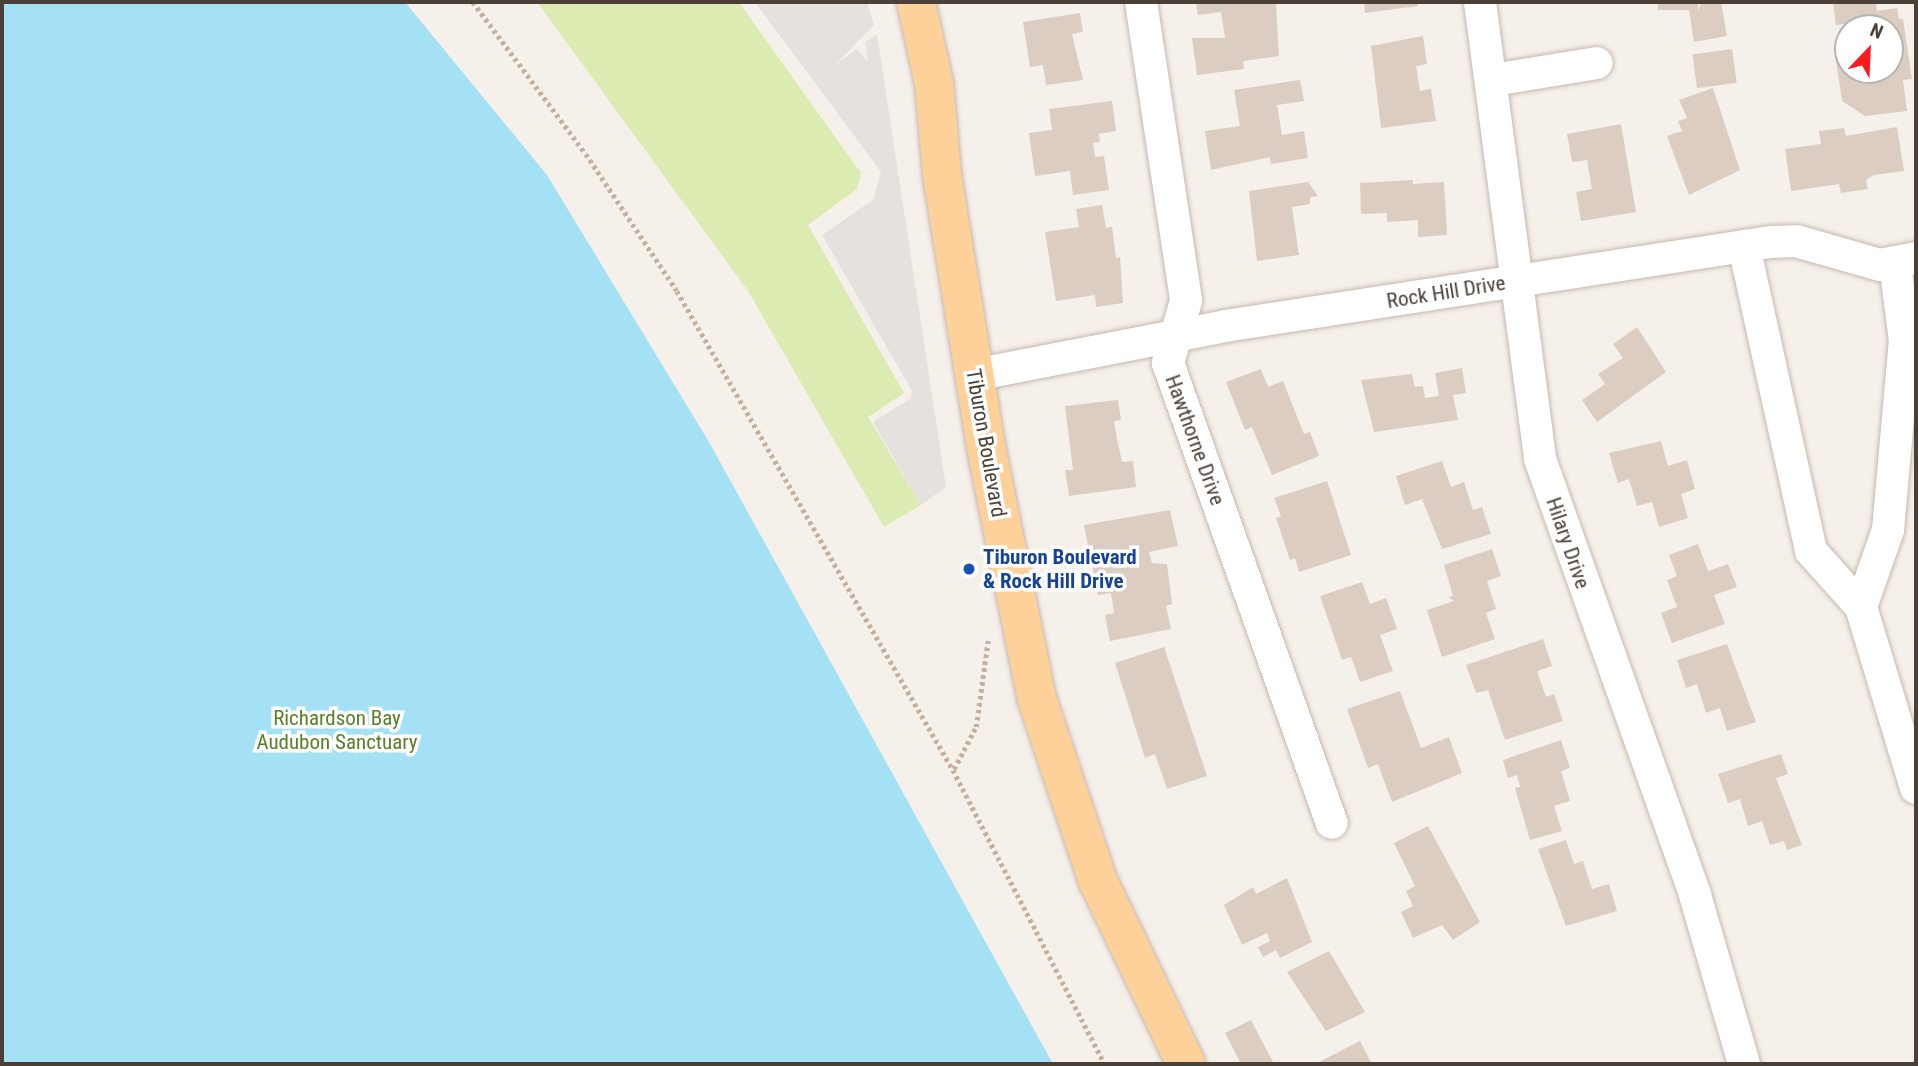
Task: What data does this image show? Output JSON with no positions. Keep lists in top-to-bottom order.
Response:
{
  "streets": {
    "main road": ["Tiburon Boulevard"],
    "street": ["Rock Hill Drive", "Hawthorne Drive", "Hilary Drive"]
  },
  "crossings": [
    ["Rock Hill Drive", "Hawthorne Drive"],
    ["Rock Hill Drive", "Tiburon Boulevard"],
    ["Rock Hill Drive", "Hilary Drive"]
  ],
  "parks": ["Richardson Bay Audubon Sanctuary"],
  "places": ["Tiburon Boulevard & Rock Hill Drive"],
  "north": "top right"
}
